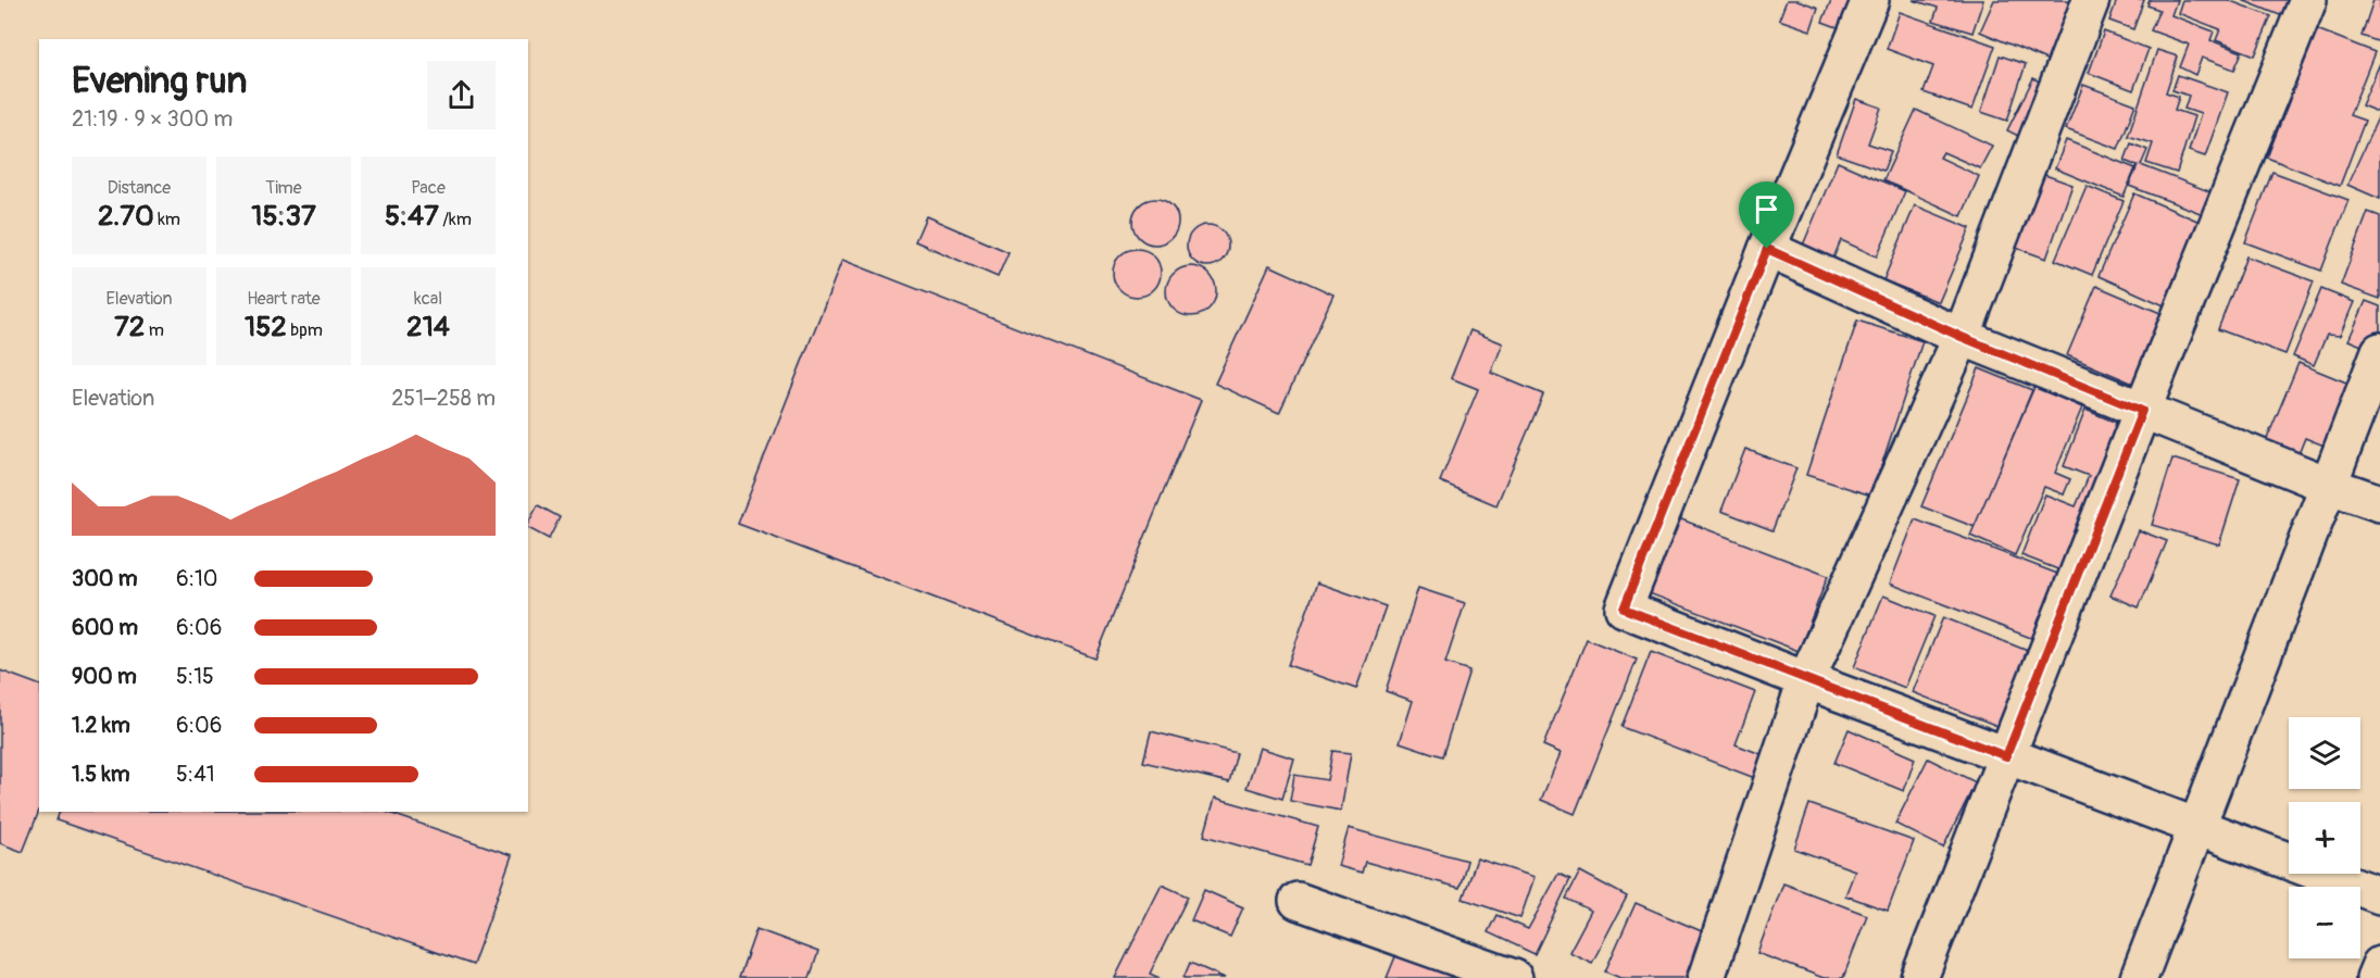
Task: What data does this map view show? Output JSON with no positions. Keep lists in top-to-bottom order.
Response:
{
  "page": {
    "heading": ["Evening run", "21:19 · 9 × 300 m"],
    "stats": [
      ["Distance", "2.70 km"],
      ["Time", "15:37"],
      ["Pace", "5:47 /km"],
      ["Elevation", "72 m"],
      ["Heart rate", "152 bpm"],
      ["kcal", "214"]
    ],
    "chart": ["Elevation", "251–258 m"],
    "list": [
      {
        "name": "300 m",
        "note": "6:10"
      },
      {
        "name": "600 m",
        "note": "6:06"
      },
      {
        "name": "900 m",
        "note": "5:15"
      },
      {
        "name": "1.2 km",
        "note": "6:06"
      },
      {
        "name": "1.5 km",
        "note": "5:41"
      }
    ],
    "map_buttons": ["+", "−"]
  }
}
